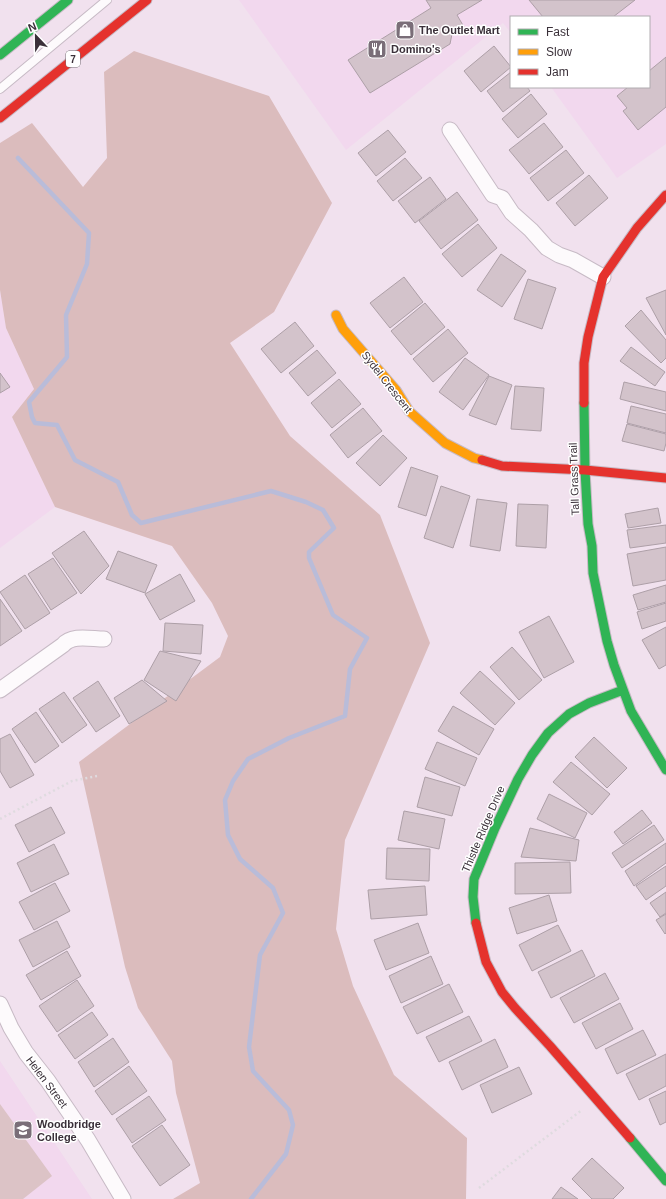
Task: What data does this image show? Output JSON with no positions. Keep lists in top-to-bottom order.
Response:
{
  "streets": {
    "street": [
      "7",
      "Sydel Crescent",
      "Tall Grass Trail",
      "Thistle Ridge Drive",
      "Helen Street"
    ]
  },
  "crossings": [
    ["Sydel Crescent", "Tall Grass Trail"],
    ["Tall Grass Trail", "Thistle Ridge Drive"]
  ],
  "places": {
    "shop": ["The Outlet Mart"],
    "restaurant": ["Domino's"],
    "school or university": ["Woodbridge College"]
  },
  "legend": ["Fast", "Slow", "Jam"],
  "north": "top"
}
